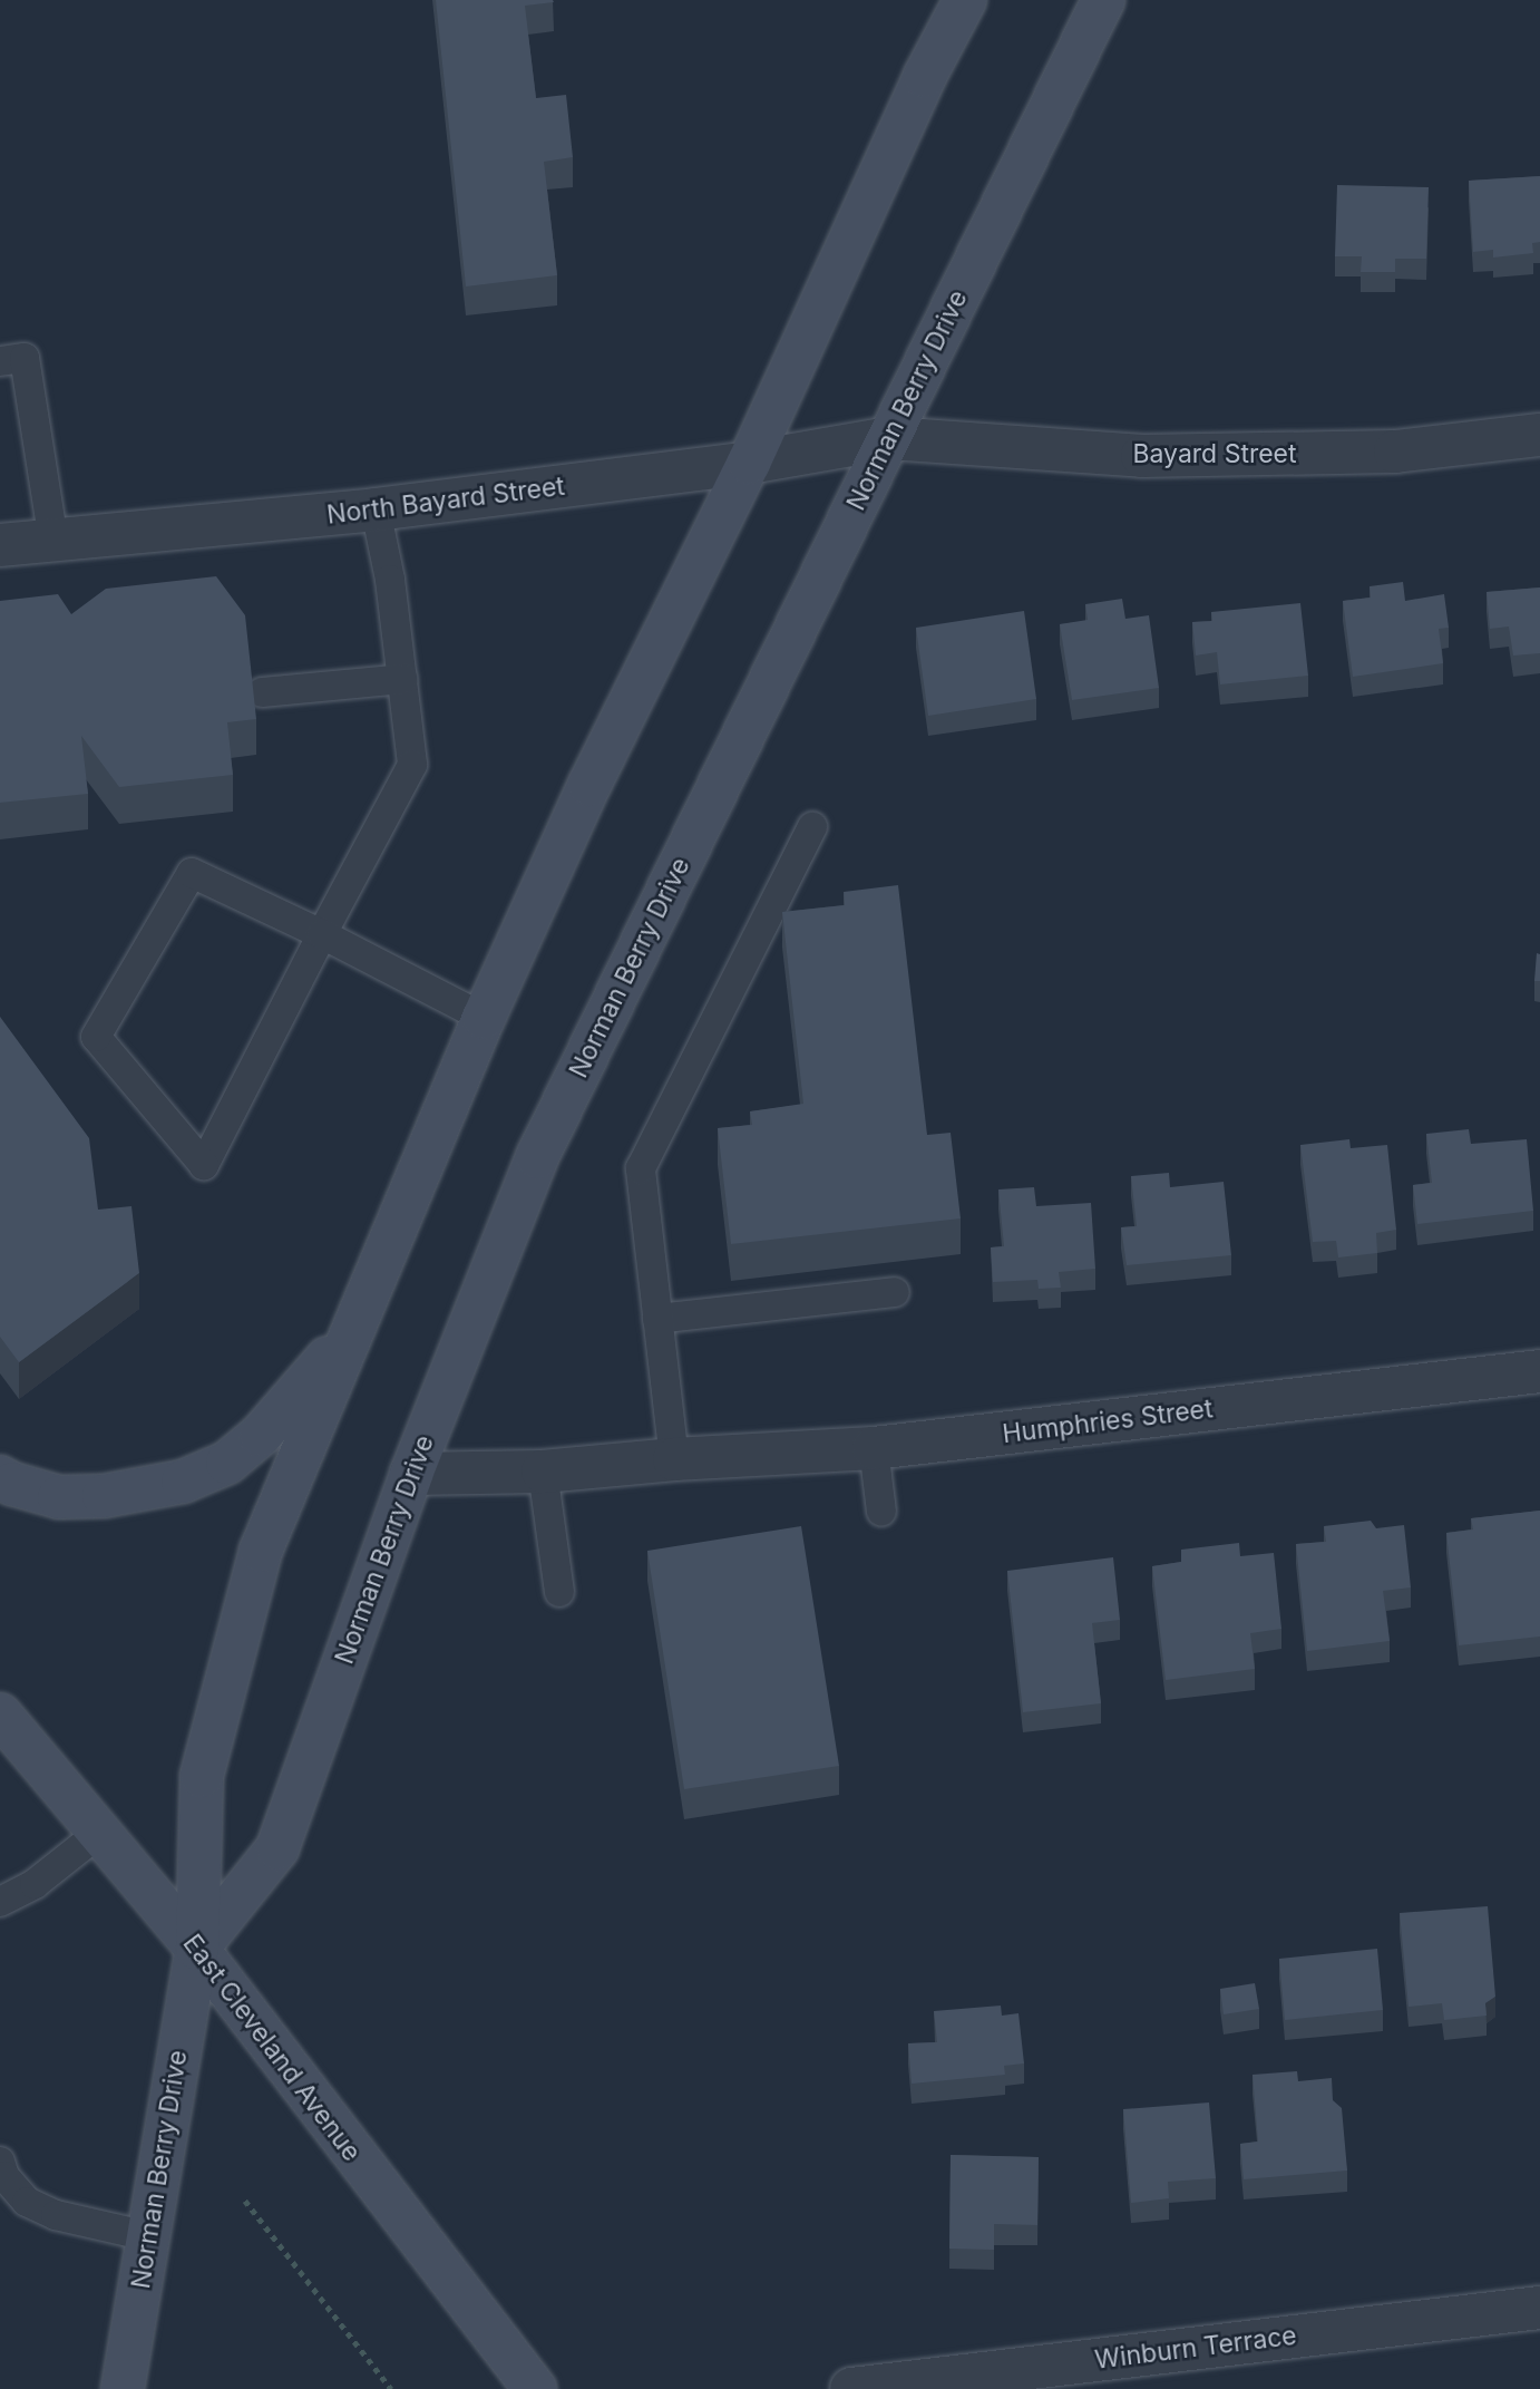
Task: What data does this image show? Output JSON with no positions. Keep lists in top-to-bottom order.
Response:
{
  "streets": {
    "main road": ["Norman Berry Drive", "East Cleveland Avenue"],
    "street": [
      "Bayard Street",
      "North Bayard Street",
      "Humphries Street",
      "Winburn Terrace"
    ]
  },
  "crossings": [
    ["Norman Berry Drive", "Bayard Street"],
    ["Norman Berry Drive", "North Bayard Street"],
    ["Norman Berry Drive", "Humphries Street"],
    ["Norman Berry Drive", "East Cleveland Avenue"],
    ["Bayard Street", "North Bayard Street"]
  ]
}
